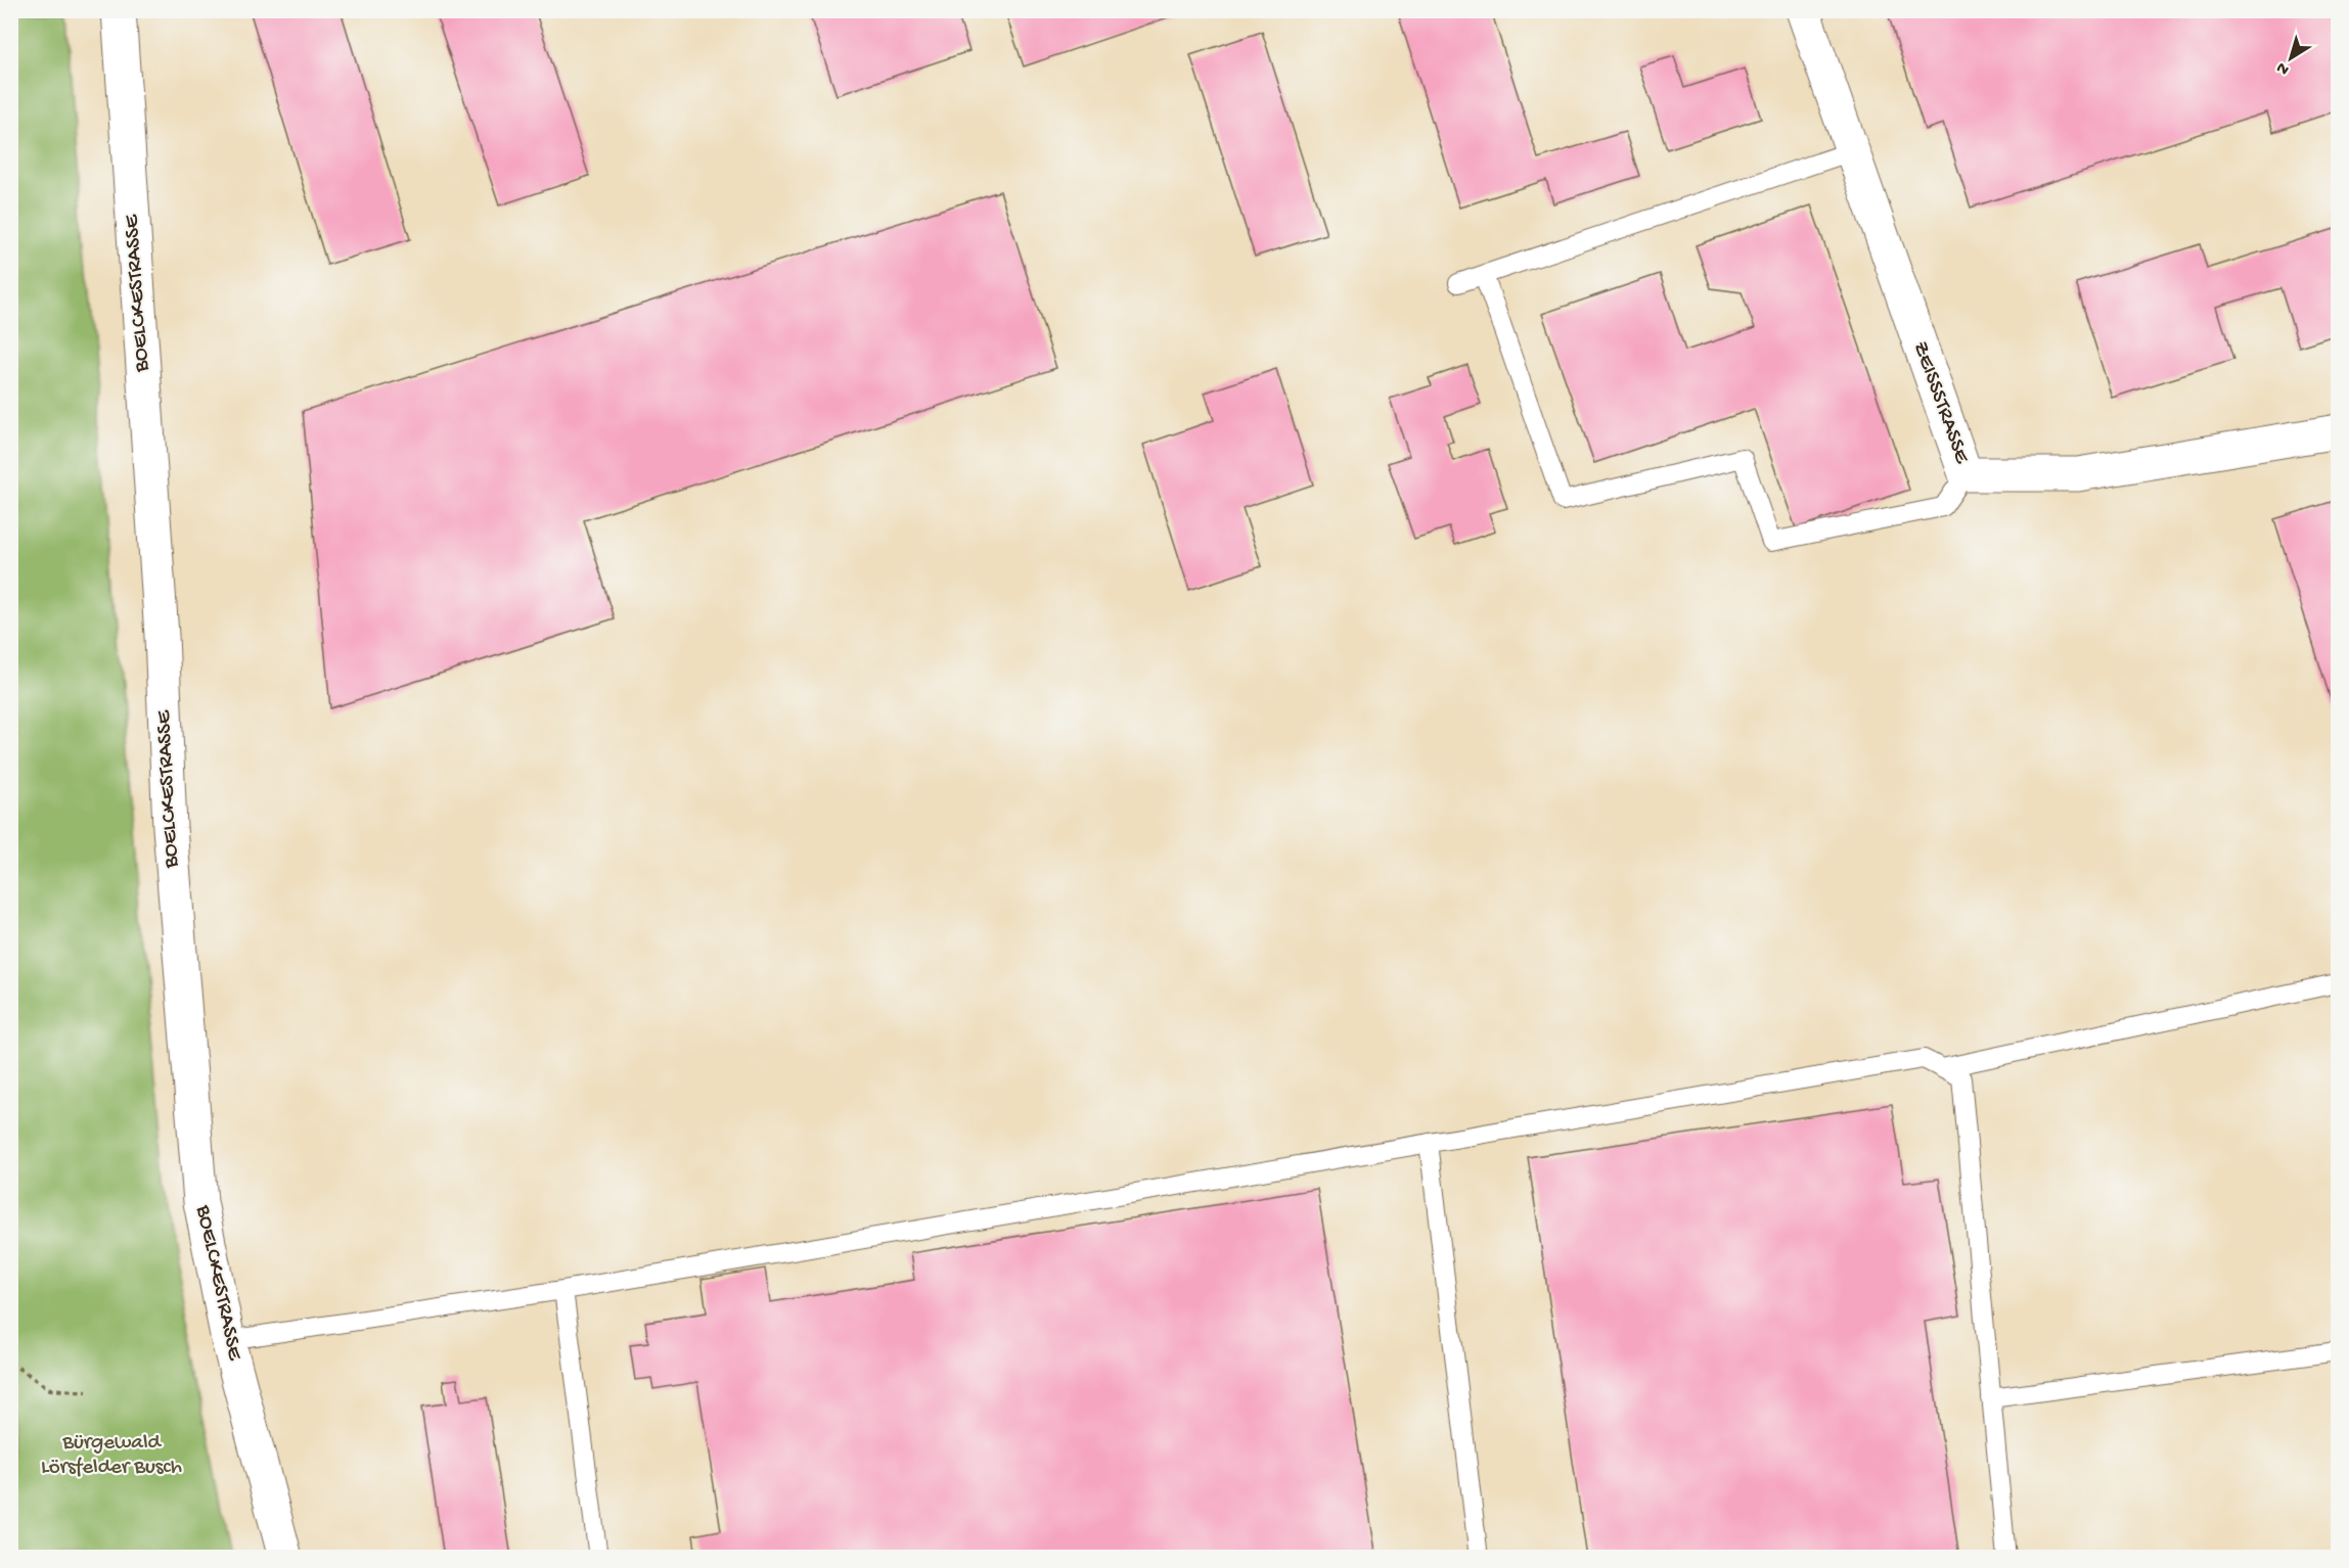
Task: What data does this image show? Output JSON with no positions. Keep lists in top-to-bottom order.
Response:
{
  "streets": {
    "street": ["BOELCKESTRASSE", "ZEISSSTRASSE"]
  },
  "parks": ["Bürgewald Lörsfelder Busch"],
  "north": "bottom left"
}
